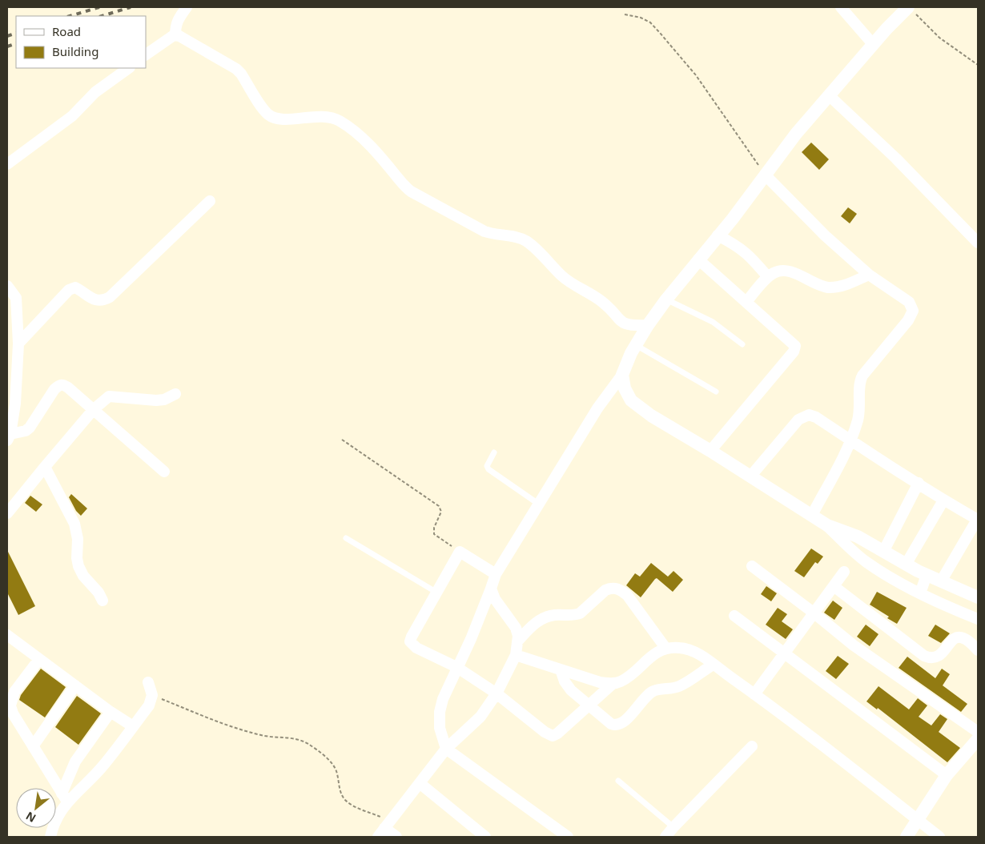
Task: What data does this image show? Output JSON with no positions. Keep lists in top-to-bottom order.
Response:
{
  "legend": ["Road", "Building"],
  "north": "bottom left"
}
